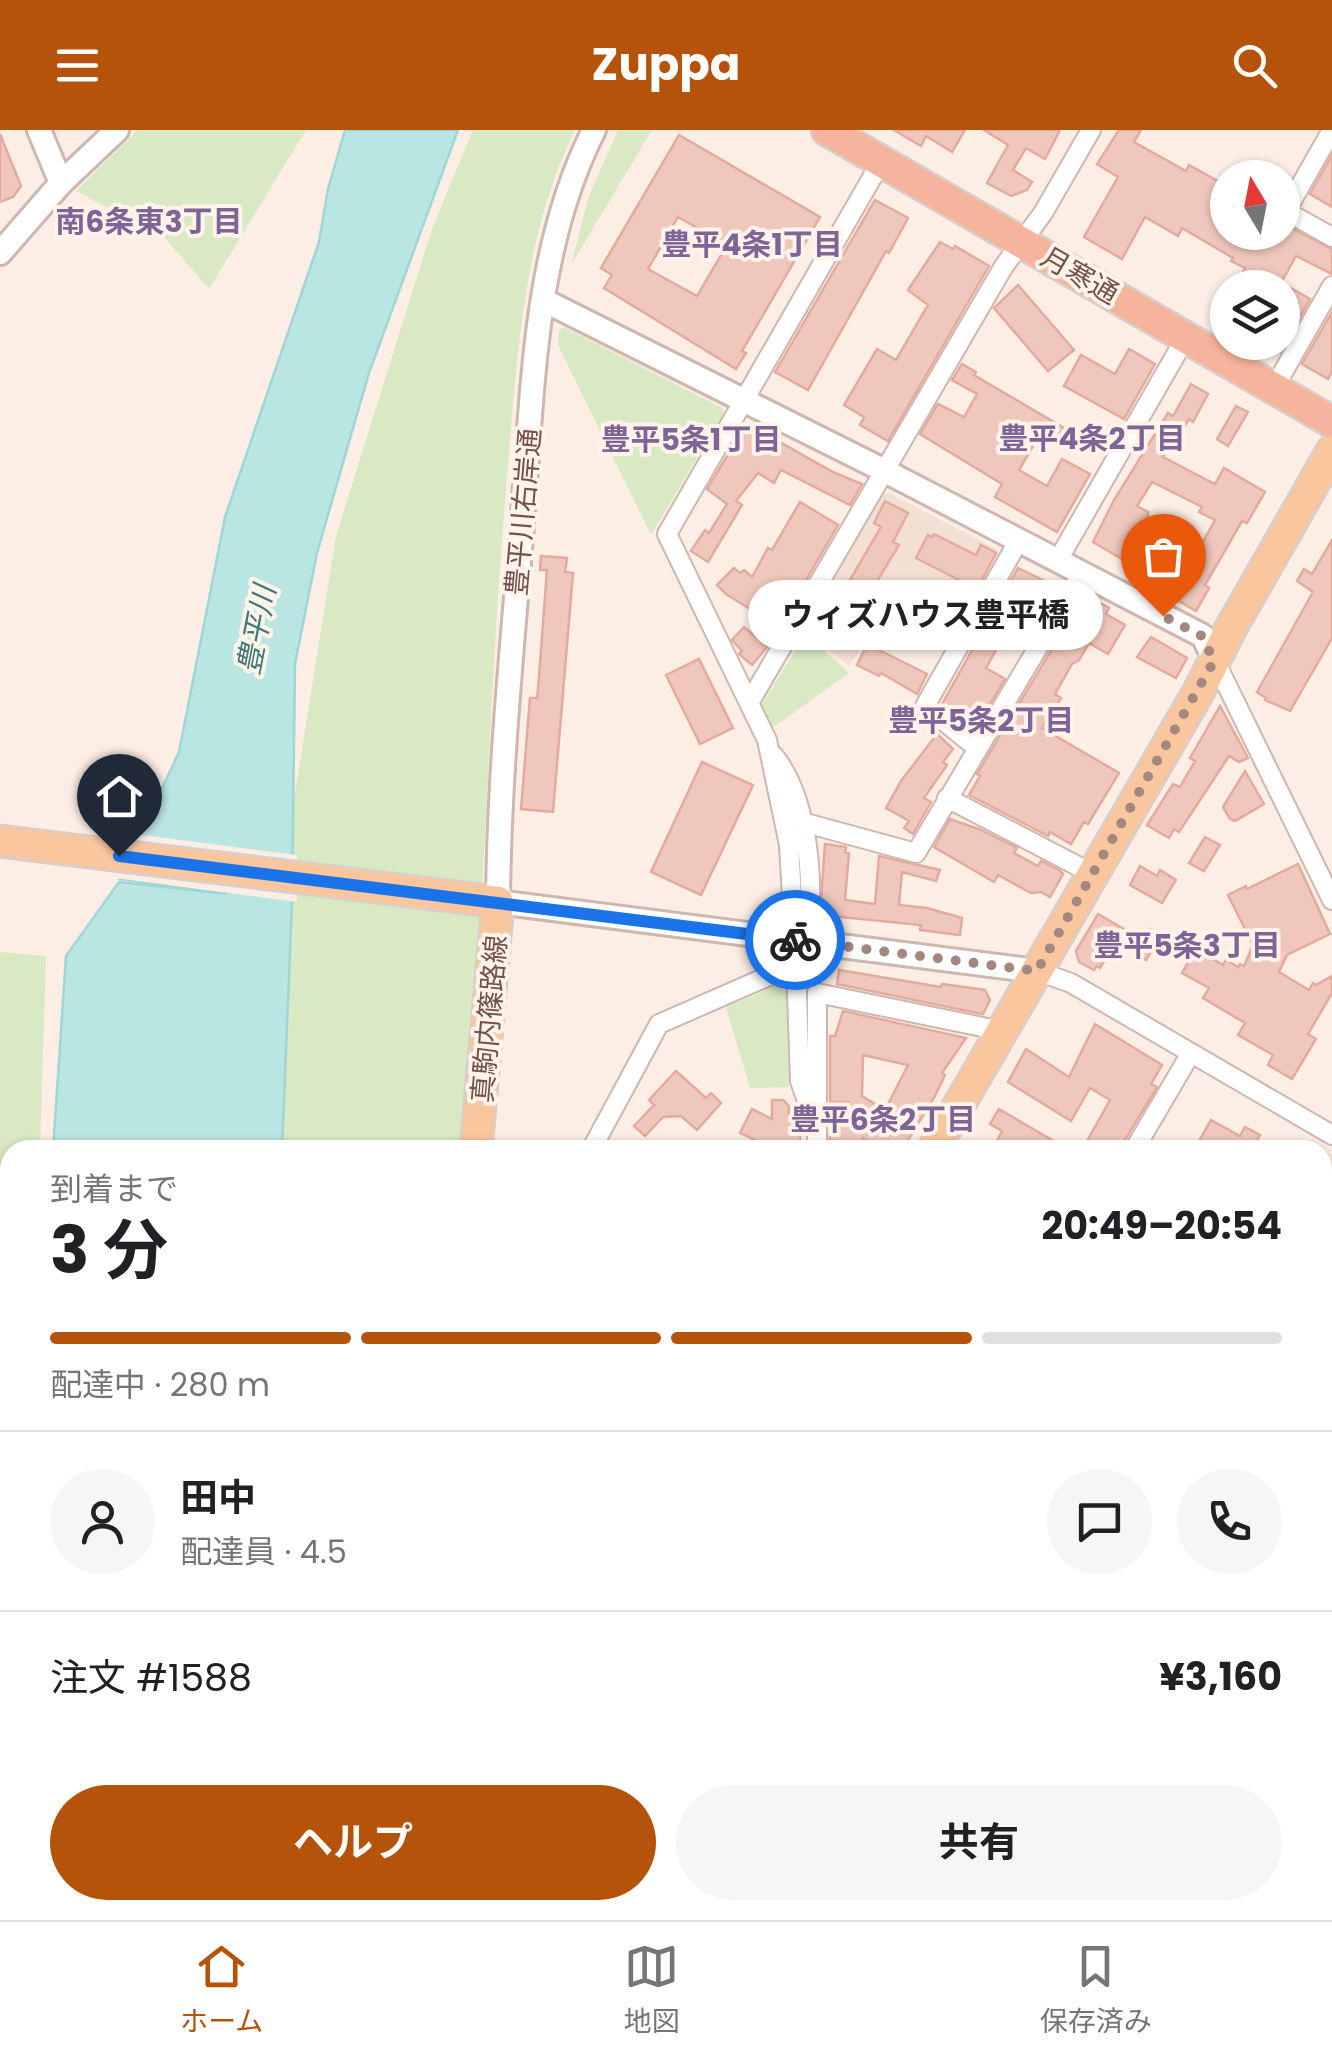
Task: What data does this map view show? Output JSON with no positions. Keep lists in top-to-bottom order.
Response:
{
  "streets": {
    "highway": ["月寒通"],
    "main road": ["真駒内篠路線"],
    "street": ["豊平川右岸通"]
  },
  "crossings": [
    ["豊平川右岸通", "真駒内篠路線"]
  ],
  "districts": [
    "南6条東3丁目",
    "豊平4条1丁目",
    "豊平4条2丁目",
    "豊平5条1丁目",
    "豊平5条2丁目",
    "豊平5条3丁目",
    "豊平6条2丁目"
  ],
  "water": ["豊平川"],
  "places": ["ウィズハウス豊平橋"],
  "north": "top",
  "page": {
    "header": "Zuppa",
    "bubble": "ウィズハウス豊平橋",
    "heading": ["3 分", "到着まで", "20:49–20:54"],
    "panel": [
      "田中",
      "配達員 · 4.5",
      "注文 #1588",
      "¥3,160"
    ],
    "bar": "配達中 · 280 m",
    "buttons": ["ヘルプ", "共有"],
    "tabs": ["ホーム", "地図", "保存済み"]
  }
}
